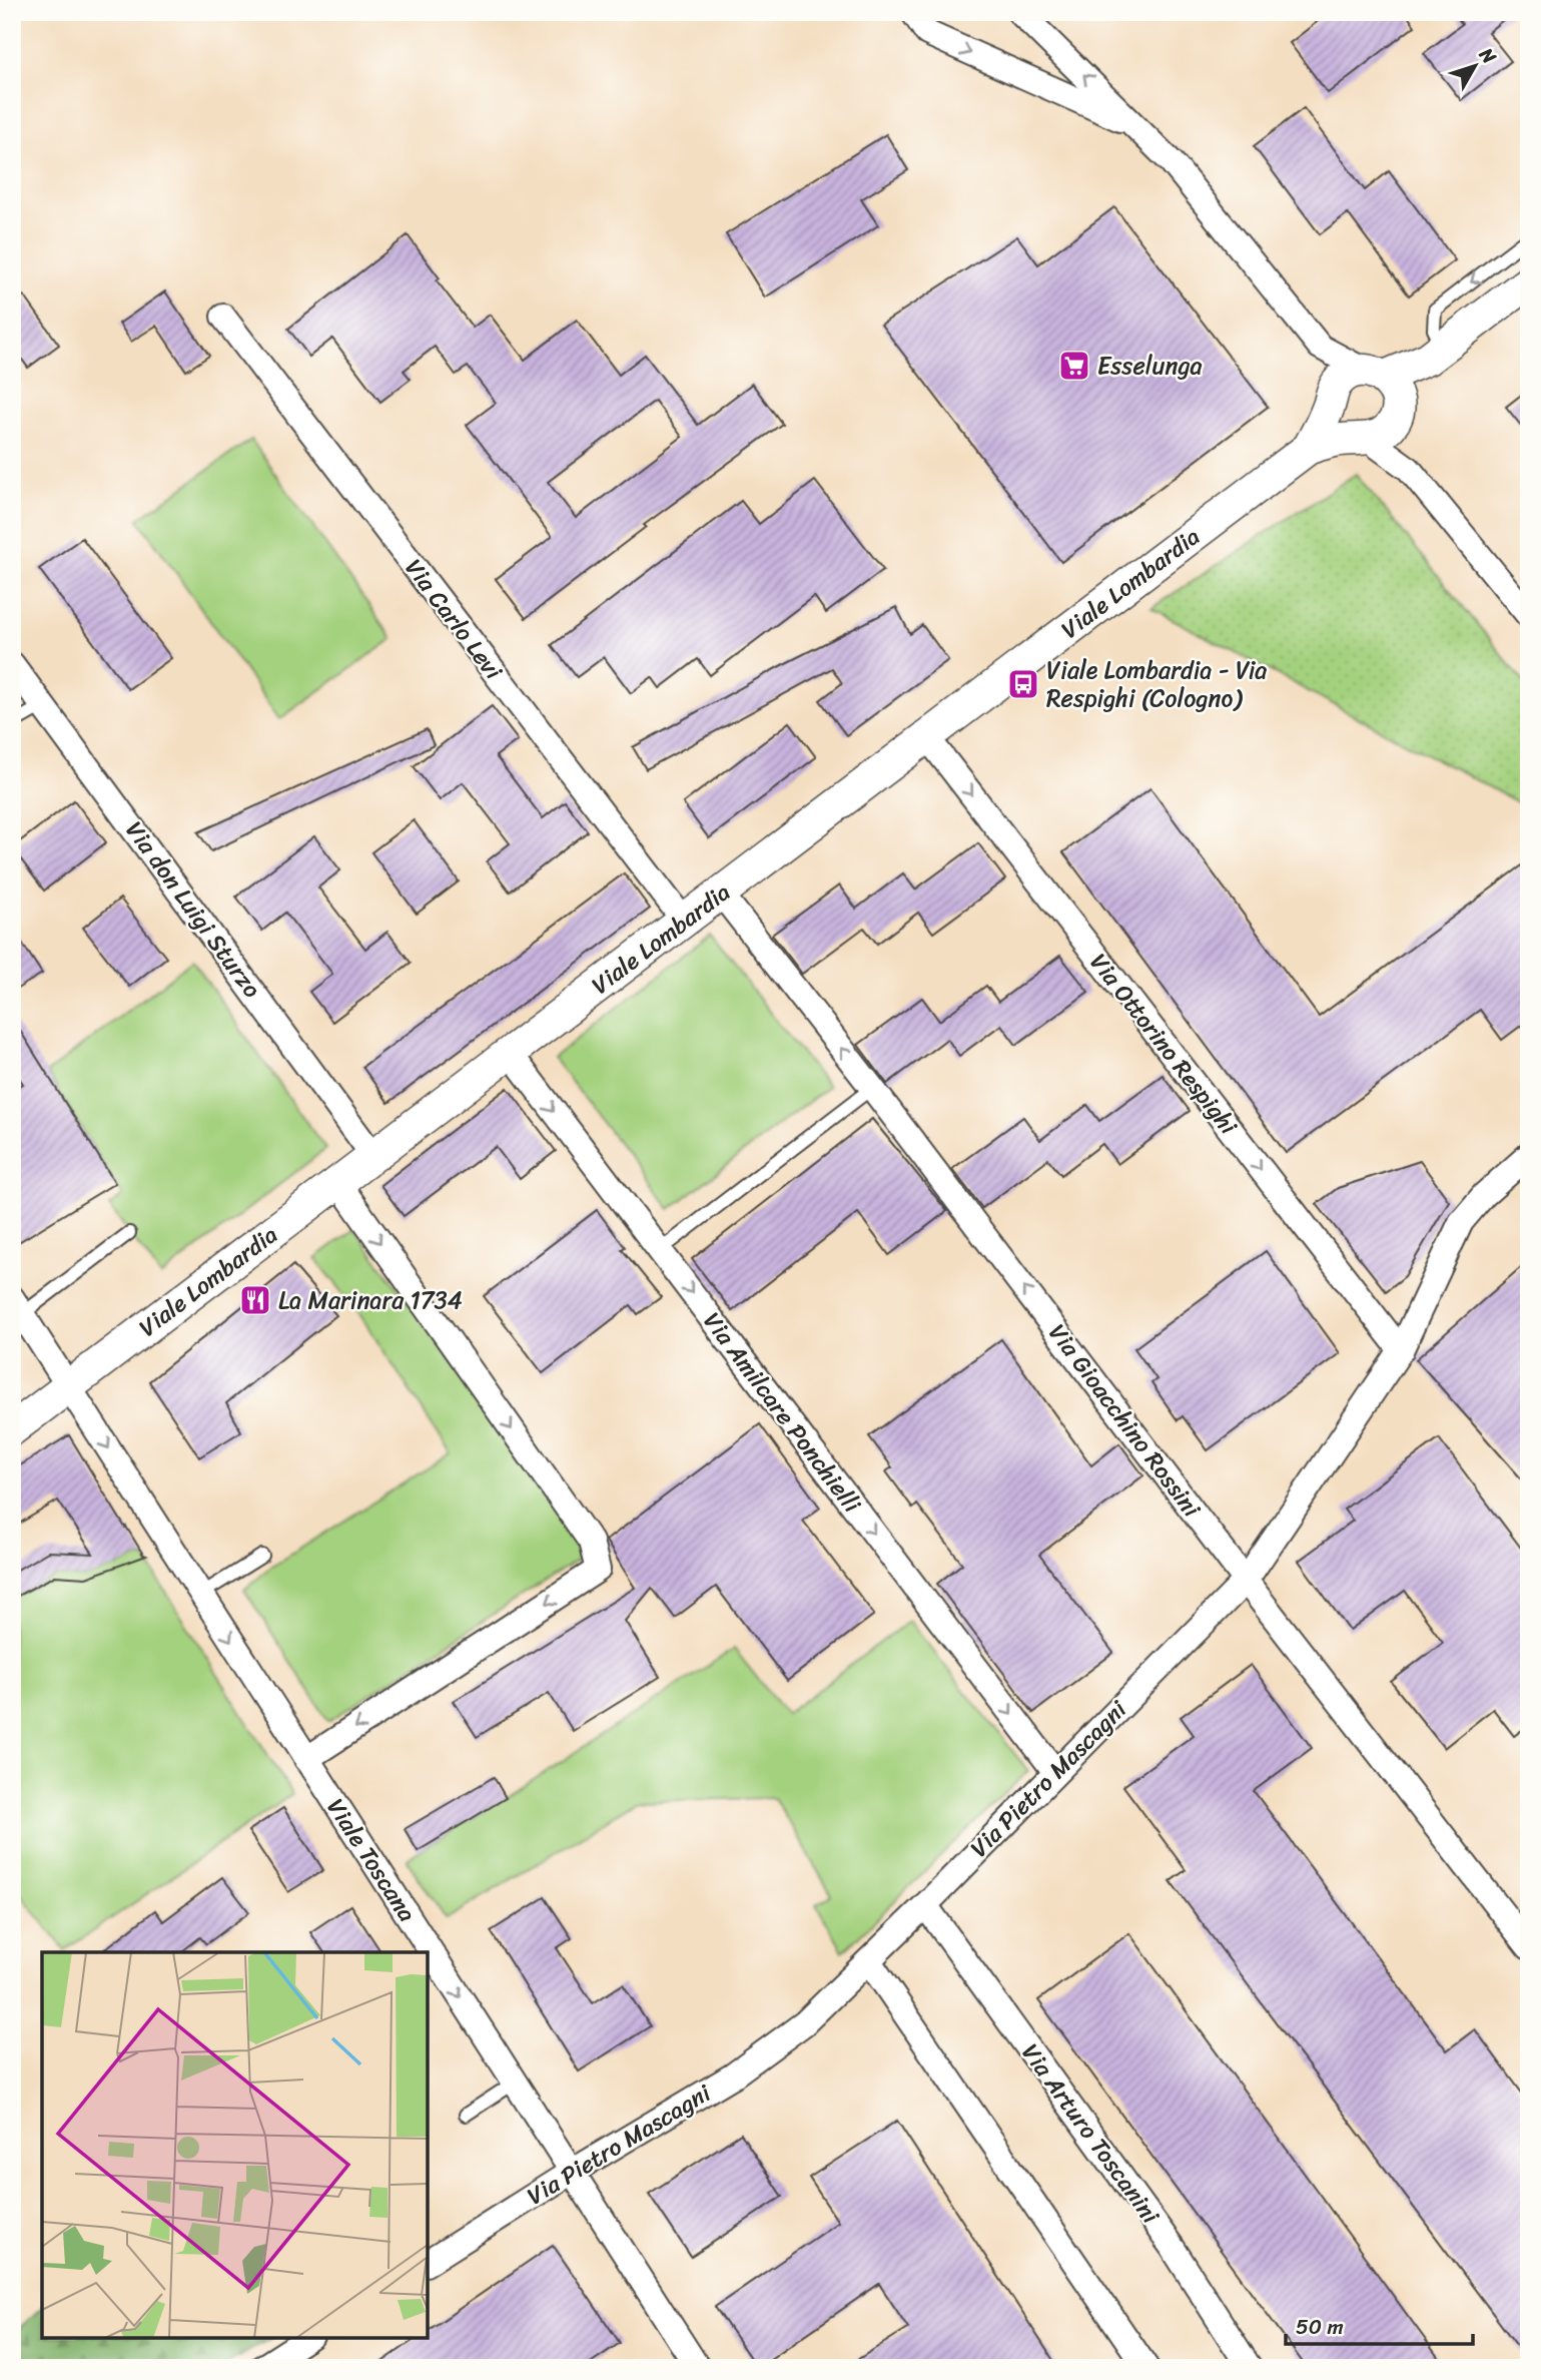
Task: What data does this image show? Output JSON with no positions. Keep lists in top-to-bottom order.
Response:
{
  "streets": {
    "street": [
      "Viale Lombardia",
      "Via Carlo Levi",
      "Via don Luigi Sturzo",
      "Via Ottorino Respighi",
      "Via Amilcare Ponchielli",
      "Via Gioacchino Rossini",
      "Via Pietro Mascagni",
      "Viale Toscana",
      "Via Arturo Toscanini"
    ]
  },
  "crossings": [
    ["Viale Lombardia", "Via Carlo Levi"],
    ["Viale Lombardia", "Via don Luigi Sturzo"],
    ["Viale Lombardia", "Via Ottorino Respighi"],
    ["Viale Lombardia", "Via Amilcare Ponchielli"],
    ["Viale Lombardia", "Via Gioacchino Rossini"],
    ["Viale Lombardia", "Viale Toscana"],
    ["Via Ottorino Respighi", "Via Pietro Mascagni"],
    ["Via Amilcare Ponchielli", "Via Pietro Mascagni"],
    ["Via Gioacchino Rossini", "Via Pietro Mascagni"],
    ["Via Pietro Mascagni", "Viale Toscana"],
    ["Via Pietro Mascagni", "Via Arturo Toscanini"]
  ],
  "one_way": [
    "Via Ottorino Respighi",
    "Via Amilcare Ponchielli",
    "Via Gioacchino Rossini",
    "Viale Toscana"
  ],
  "places": {
    "supermarket": ["Esselunga"],
    "bus stop": ["Viale Lombardia - Via Respighi (Cologno)"],
    "restaurant": ["La Marinara 1734"]
  },
  "scale_bar": "50 m",
  "north": "top right"
}
